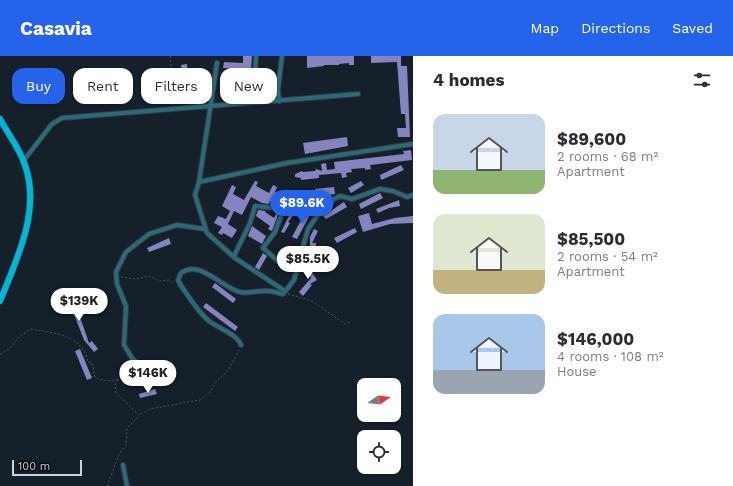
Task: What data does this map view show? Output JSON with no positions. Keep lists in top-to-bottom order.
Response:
{
  "scale_bar": "100 m",
  "north": "right",
  "page": {
    "header": "Casavia",
    "nav": ["Map", "Directions", "Saved"],
    "heading": "4 homes",
    "chip": [
      "Buy",
      "Rent",
      "Filters",
      "New"
    ],
    "list": [
      {
        "name": "$89,600",
        "note": "2 rooms · 68 m² · Apartment"
      },
      {
        "name": "$85,500",
        "note": "2 rooms · 54 m² · Apartment"
      },
      {
        "name": "$146,000",
        "note": "4 rooms · 108 m² · House"
      }
    ],
    "price": [
      "$89.6K",
      "$85.5K",
      "$139K",
      "$146K"
    ],
    "scale": "100 m"
  }
}
